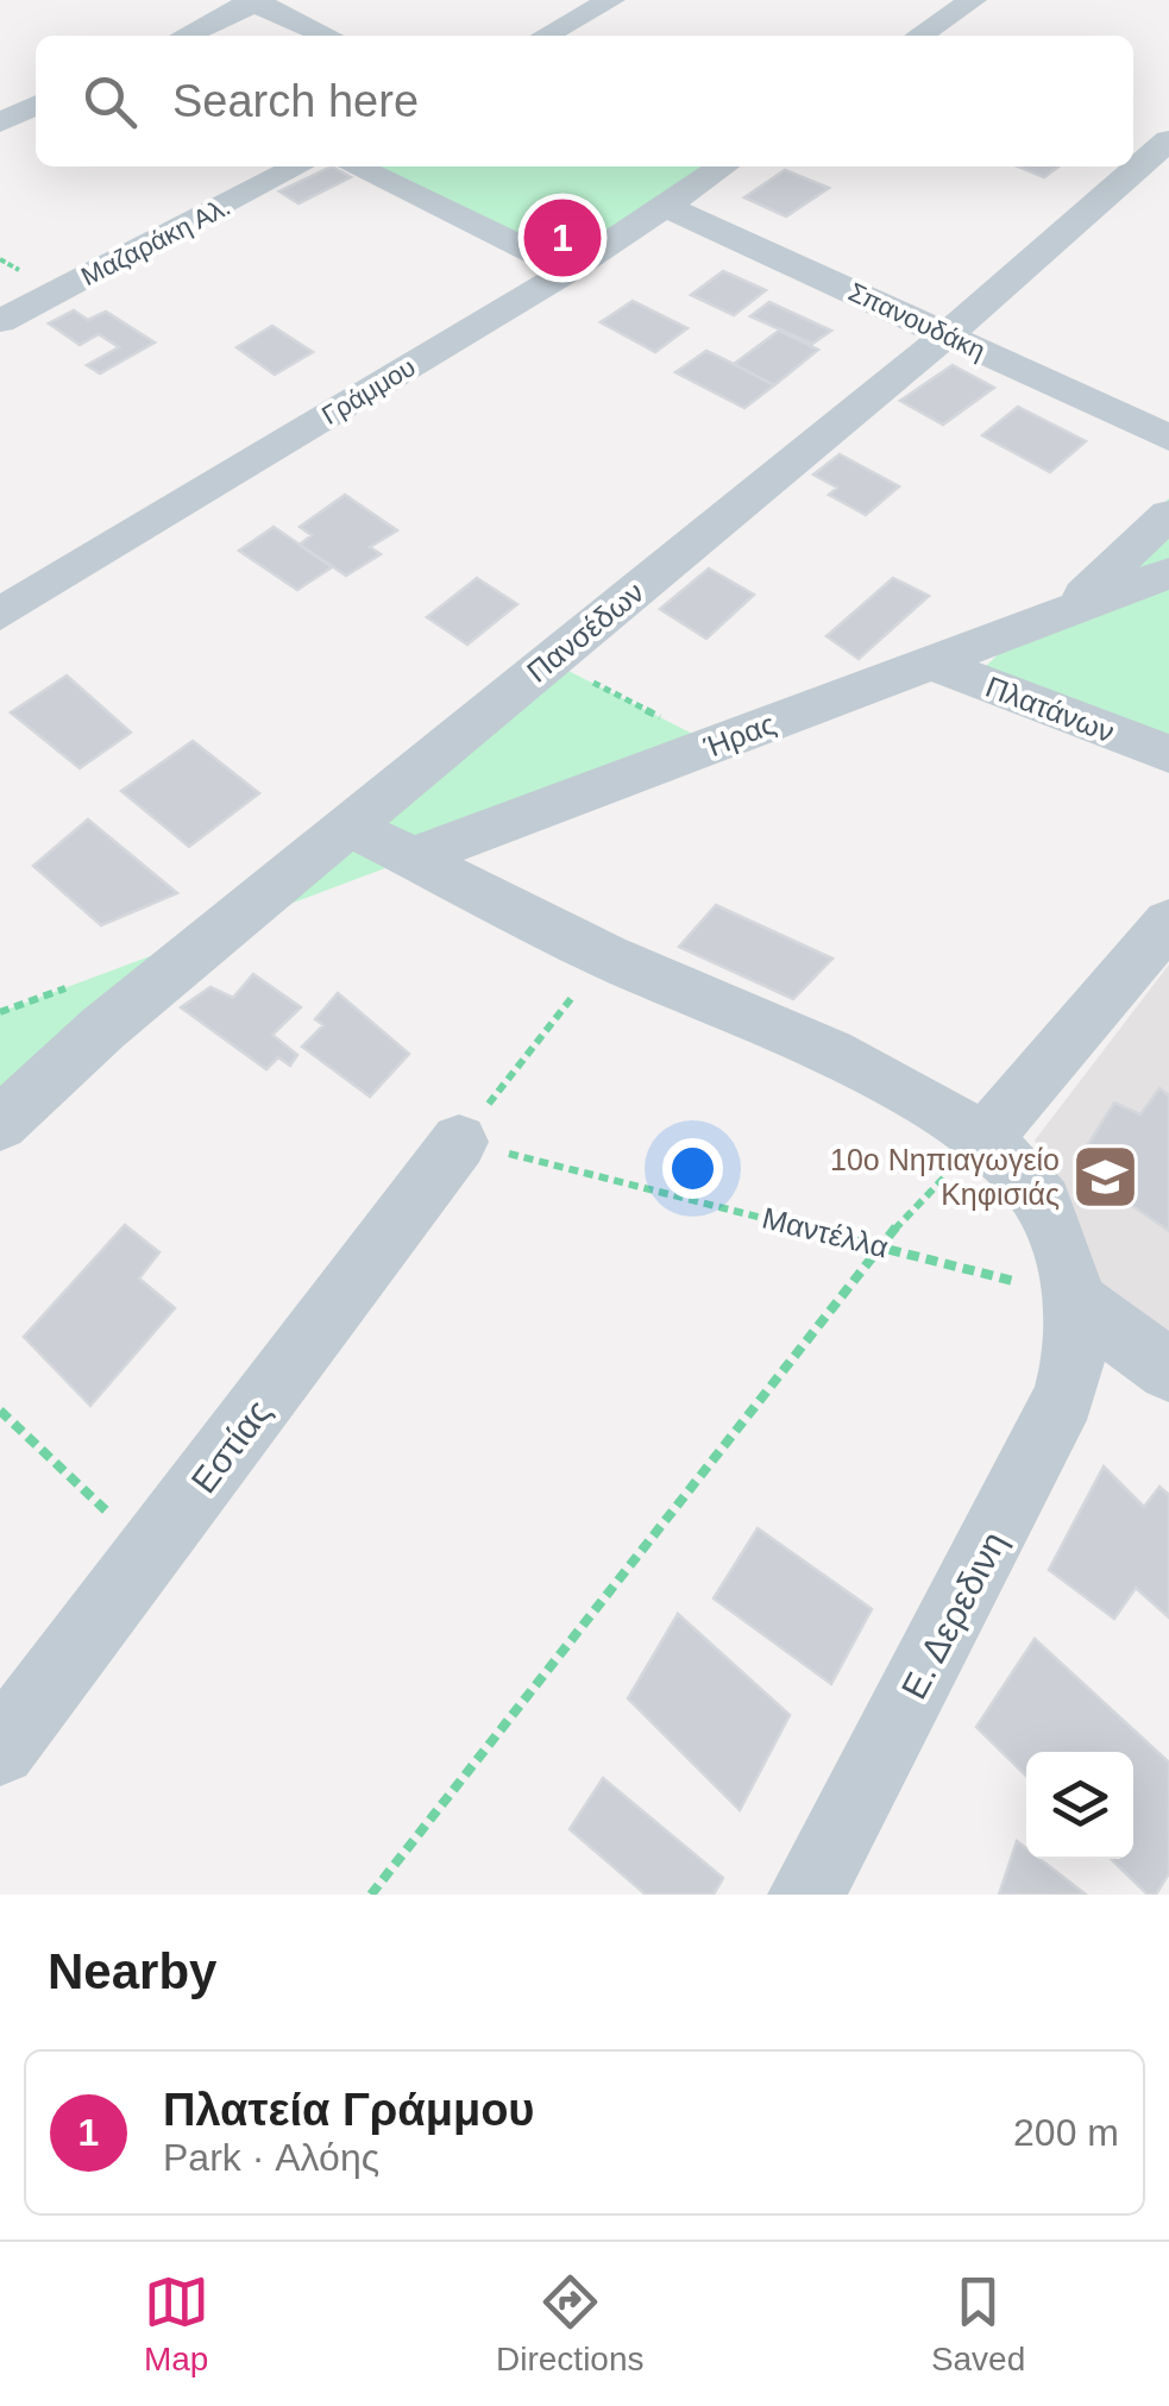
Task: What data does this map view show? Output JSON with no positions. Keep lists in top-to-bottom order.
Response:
{
  "streets": {
    "street": [
      "Μαζαράκη Αλ.",
      "Σπανουδάκη",
      "Γράμμου",
      "Πανσέδων",
      "Πλατάνων",
      "Ήρας",
      "Εστίας",
      "Ε. Δερεδινη"
    ],
    "path": ["Μαντέλλα"]
  },
  "crossings": [
    ["Σπανουδάκη", "Γράμμου"],
    ["Σπανουδάκη", "Πανσέδων"],
    ["Πλατάνων", "Ήρας"],
    ["Μαντέλλα", "Εστίας"],
    ["Μαντέλλα", "Ε. Δερεδινη"]
  ],
  "places": {
    "school or university": ["10ο Νηπιαγωγείο Κηφισιάς"]
  },
  "page": {
    "search": "Search here",
    "pins": "1",
    "heading": "Nearby",
    "list": [
      {
        "mark": "1",
        "name": "Πλατεία Γράμμου",
        "note": "Park · Αλόης",
        "value": "200 m"
      }
    ],
    "nav": ["Map", "Directions", "Saved"]
  }
}
